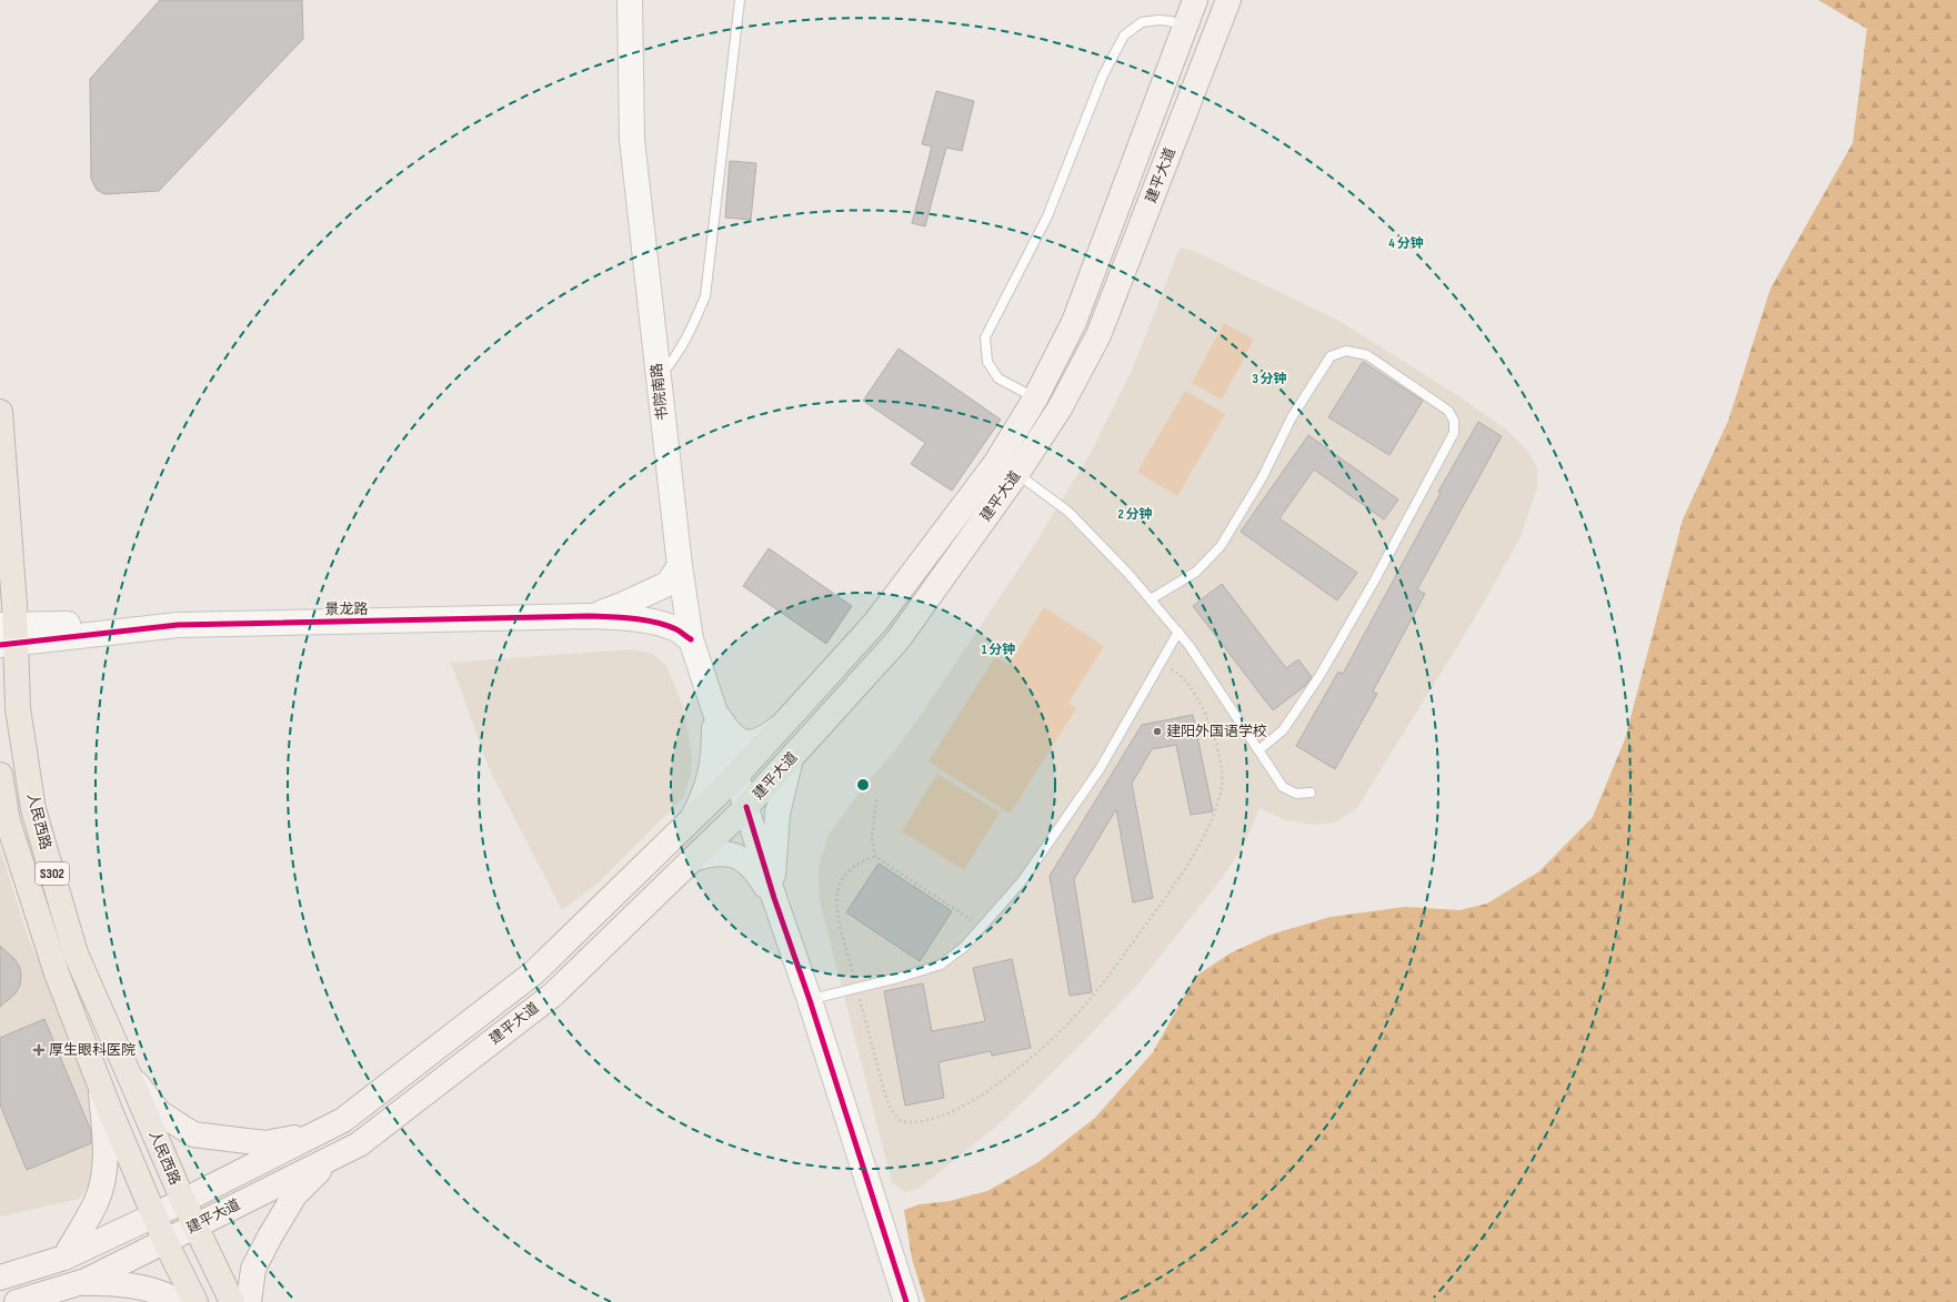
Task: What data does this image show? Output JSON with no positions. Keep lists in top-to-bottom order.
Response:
{
  "streets": {
    "highway": ["人民西路", "S302"],
    "main road": ["建平大道"],
    "street": ["书院南路", "景龙路"]
  },
  "crossings": [
    ["建平大道", "书院南路"],
    ["建平大道", "人民西路"],
    ["书院南路", "景龙路"],
    ["景龙路", "人民西路"]
  ],
  "places": {
    "other": ["建阳外国语学校"],
    "health": ["厚生眼科医院"]
  },
  "rings": [
    "4 分钟",
    "3 分钟",
    "2 分钟",
    "1 分钟"
  ]
}
